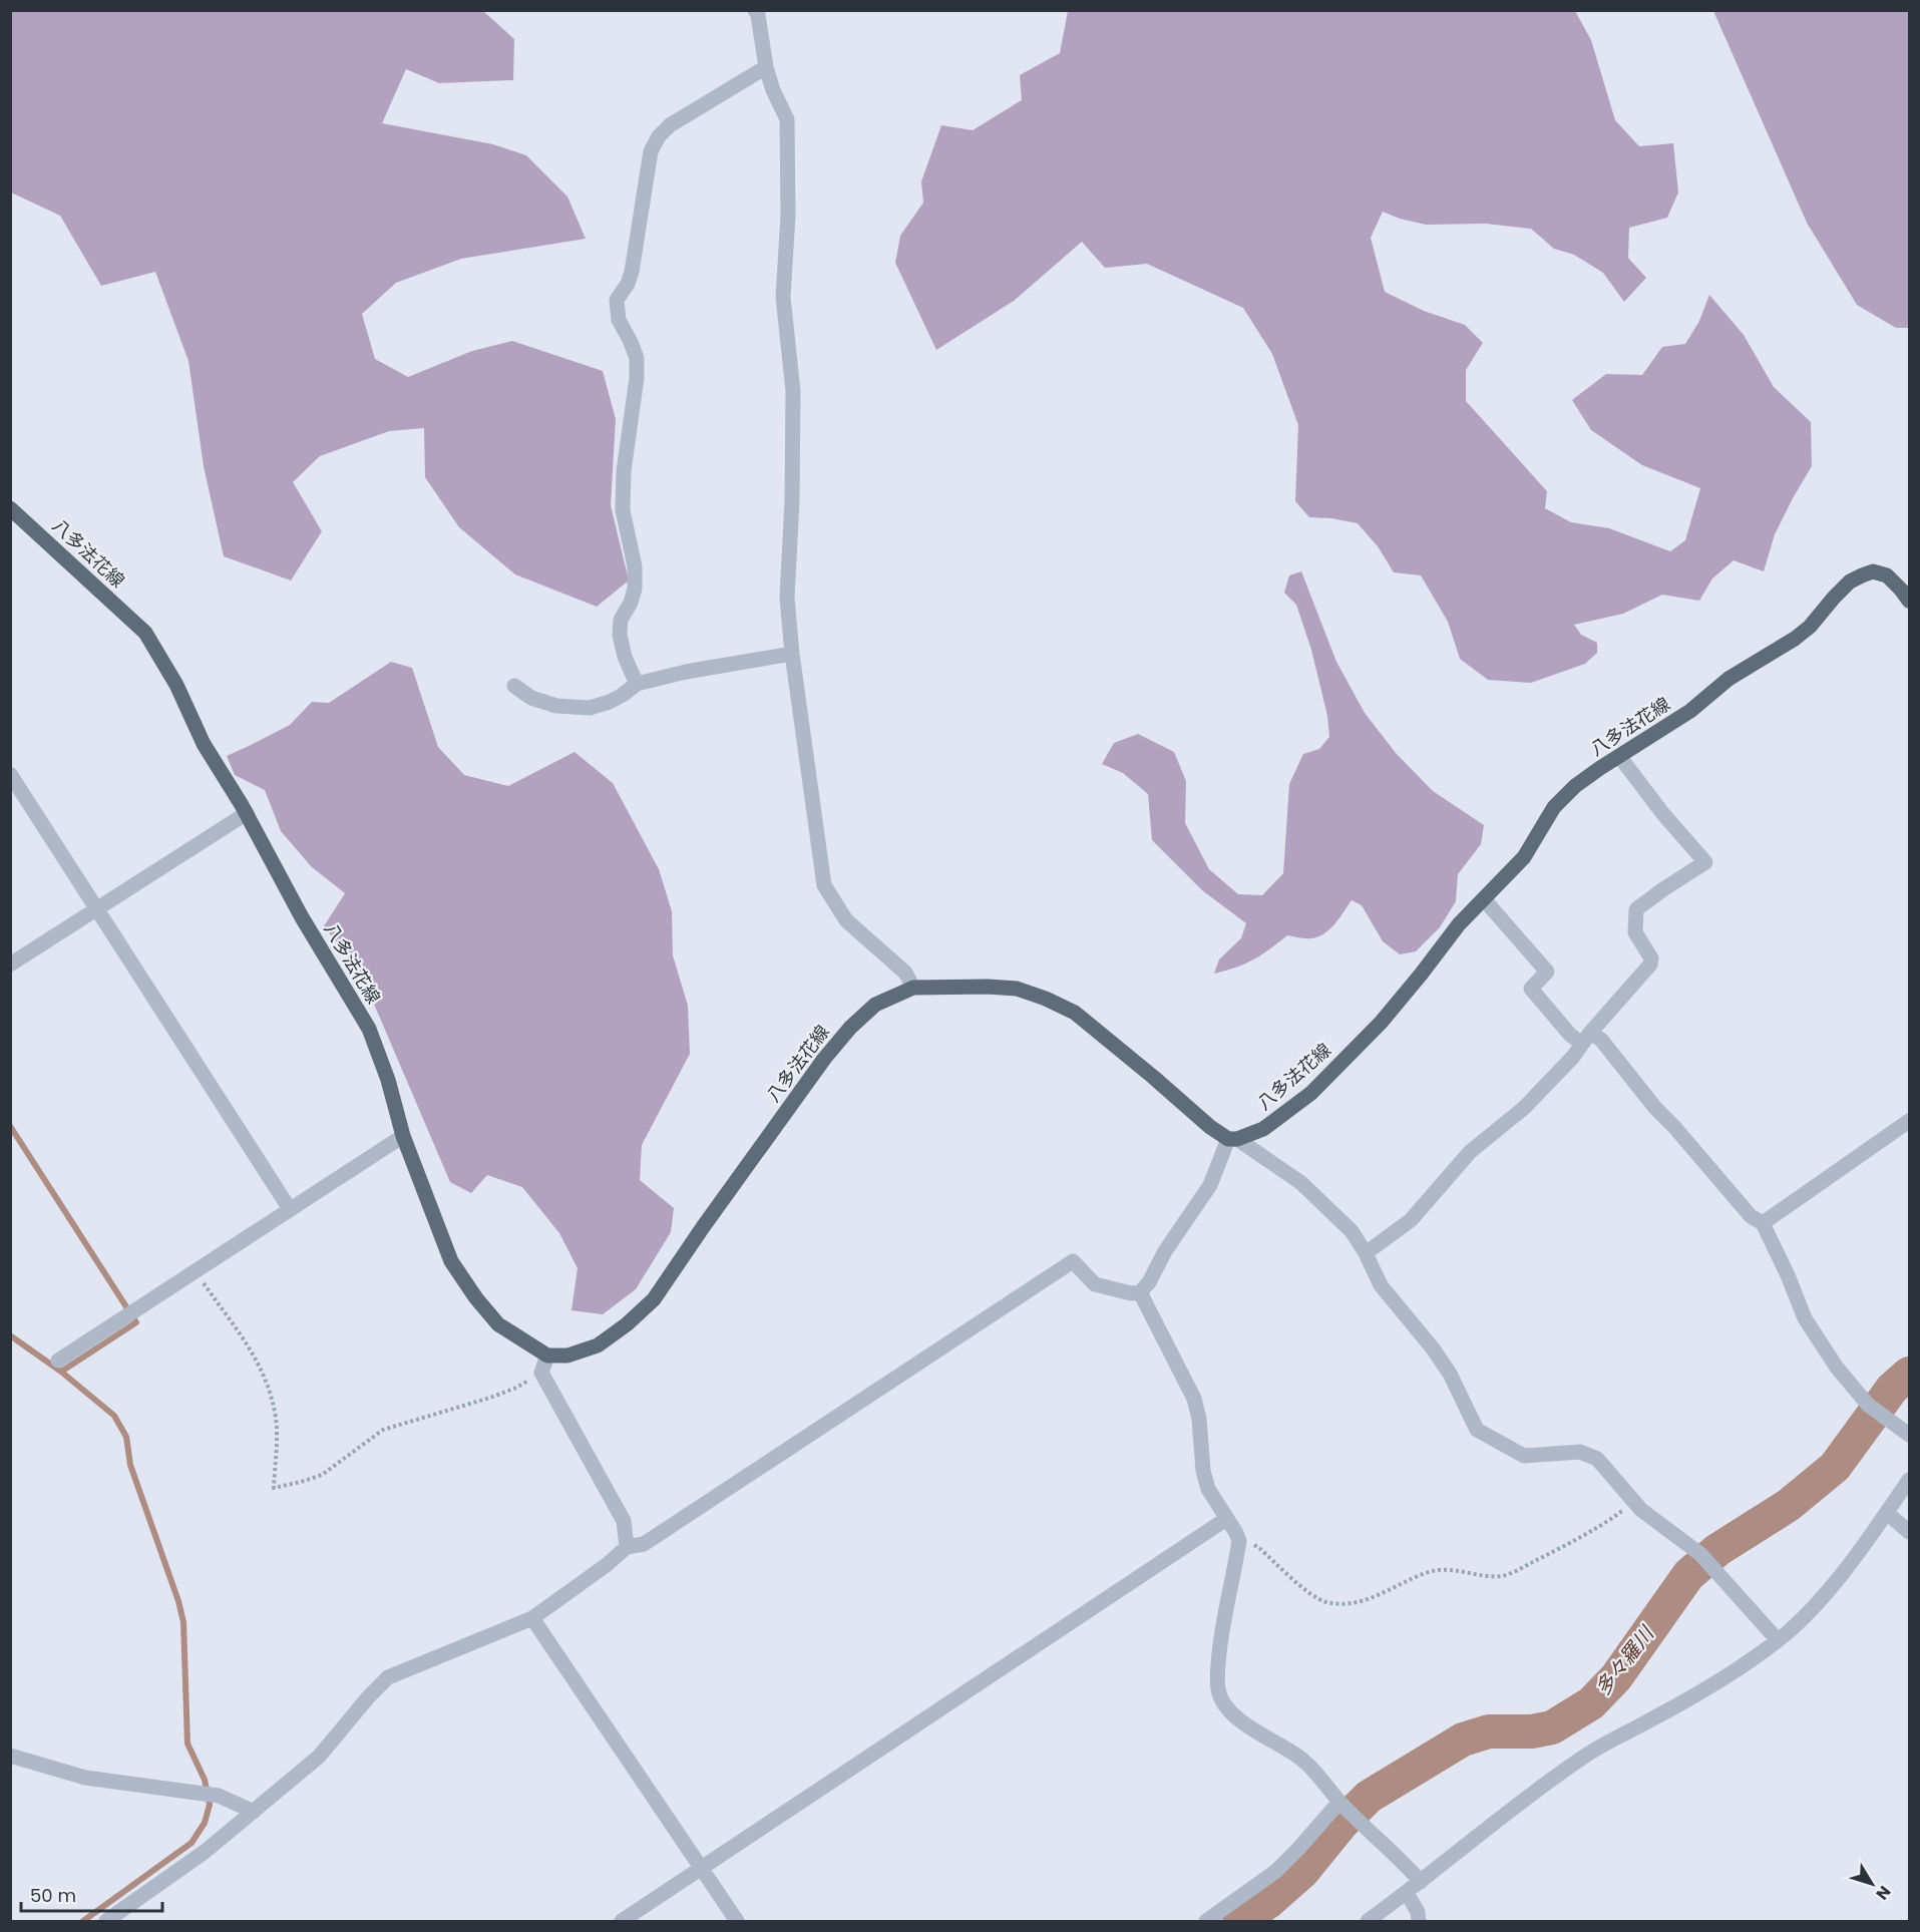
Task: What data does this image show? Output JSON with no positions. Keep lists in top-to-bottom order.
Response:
{
  "streets": {
    "main road": ["八多法花線"]
  },
  "water": ["多々羅川"],
  "scale_bar": "50 m",
  "north": "bottom right"
}
